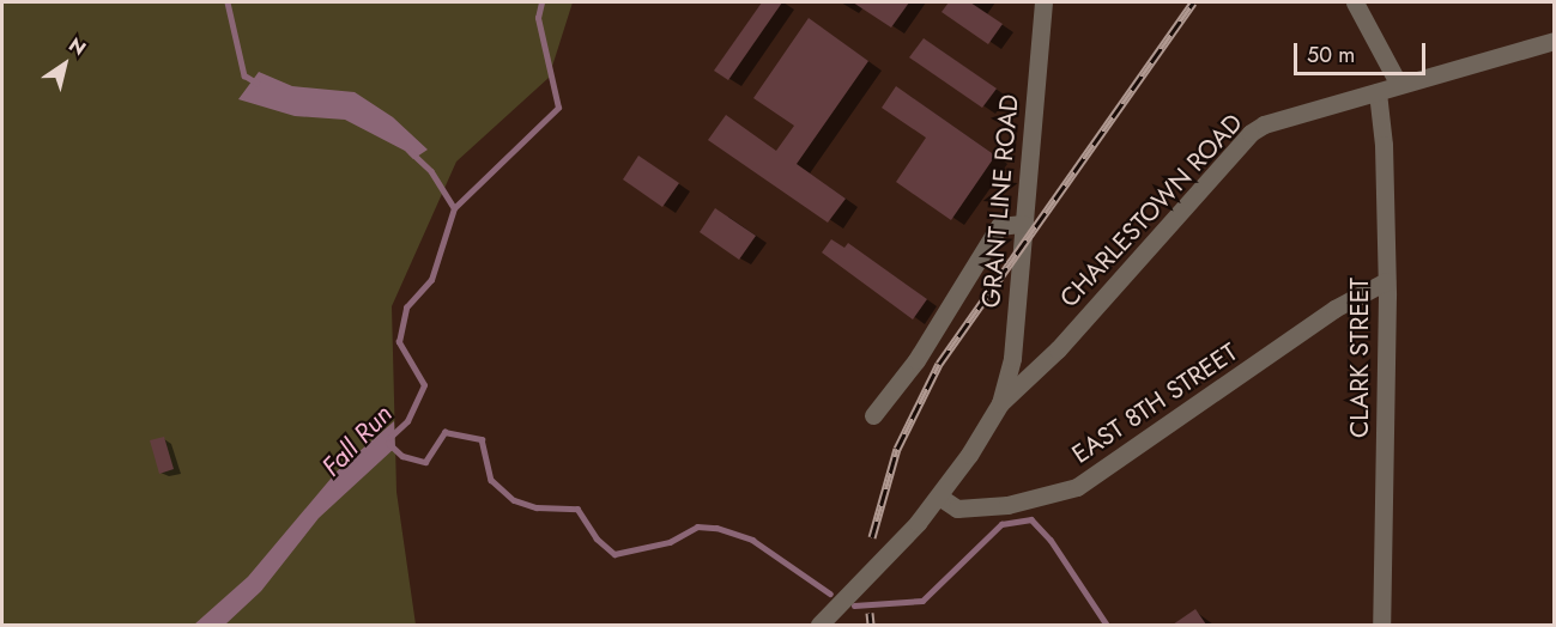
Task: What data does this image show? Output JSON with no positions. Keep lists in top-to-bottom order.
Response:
{
  "streets": {
    "street": [
      "GRANT LINE ROAD",
      "CHARLESTOWN ROAD",
      "CLARK STREET",
      "EAST 8TH STREET"
    ]
  },
  "crossings": [
    ["GRANT LINE ROAD", "CHARLESTOWN ROAD"],
    ["CHARLESTOWN ROAD", "CLARK STREET"],
    ["CHARLESTOWN ROAD", "EAST 8TH STREET"],
    ["CLARK STREET", "EAST 8TH STREET"]
  ],
  "water": ["Fall Run"],
  "scale_bar": "50 m",
  "north": "top right"
}
